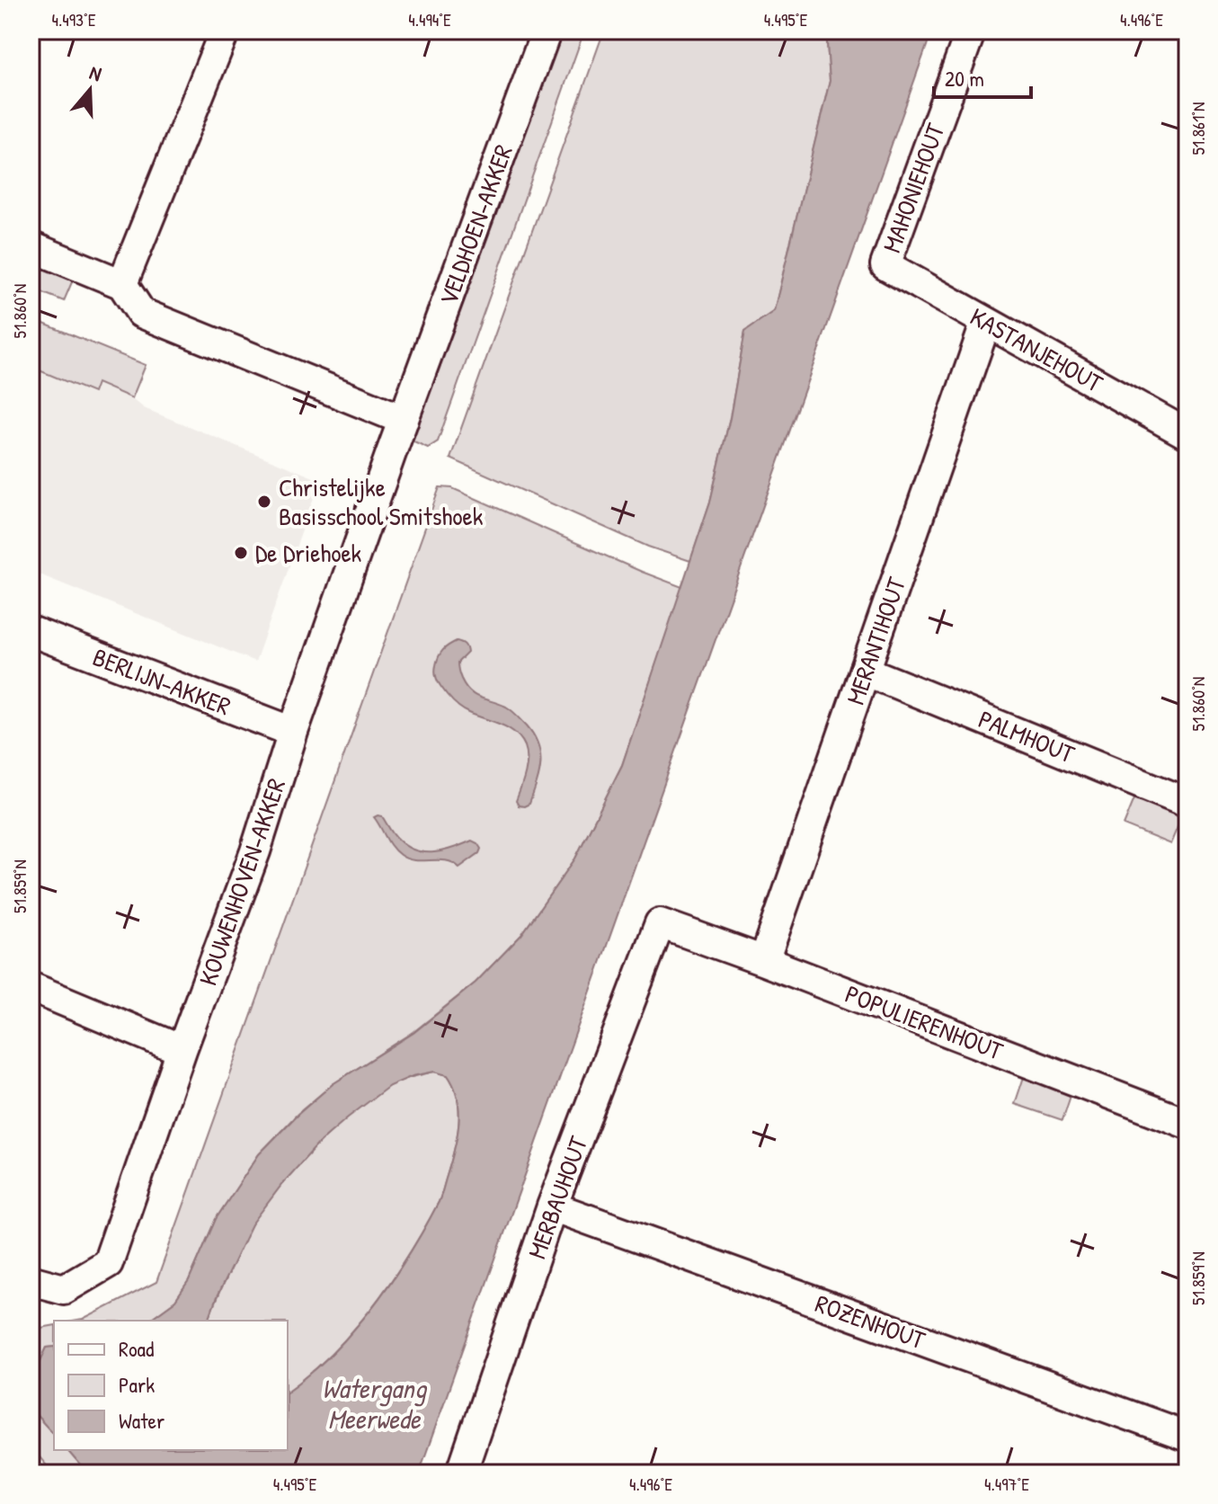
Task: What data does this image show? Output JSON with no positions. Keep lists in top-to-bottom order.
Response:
{
  "streets": {
    "street": [
      "MAHONIEHOUT",
      "VELDHOEN-AKKER",
      "KASTANJEHOUT",
      "MERANTIHOUT",
      "BERLIJN-AKKER",
      "PALMHOUT",
      "KOUWENHOVEN-AKKER",
      "POPULIERENHOUT",
      "MERBAUHOUT",
      "ROZENHOUT"
    ]
  },
  "crossings": [
    ["MAHONIEHOUT", "KASTANJEHOUT"],
    ["VELDHOEN-AKKER", "KOUWENHOVEN-AKKER"],
    ["KASTANJEHOUT", "MERANTIHOUT"],
    ["MERANTIHOUT", "PALMHOUT"],
    ["MERANTIHOUT", "POPULIERENHOUT"],
    ["BERLIJN-AKKER", "KOUWENHOVEN-AKKER"],
    ["POPULIERENHOUT", "MERBAUHOUT"],
    ["MERBAUHOUT", "ROZENHOUT"]
  ],
  "water": ["Watergang Meerwede"],
  "places": ["Christelijke Basisschool Smitshoek", "De Driehoek"],
  "legend": ["Road", "Park", "Water"],
  "scale_bar": "20 m",
  "north": "top",
  "coordinates": [
    "4.493°E",
    "4.494°E",
    "4.495°E",
    "4.496°E",
    "51.861°N",
    "51.860°N",
    "51.859°N",
    "4.497°E"
  ]
}
